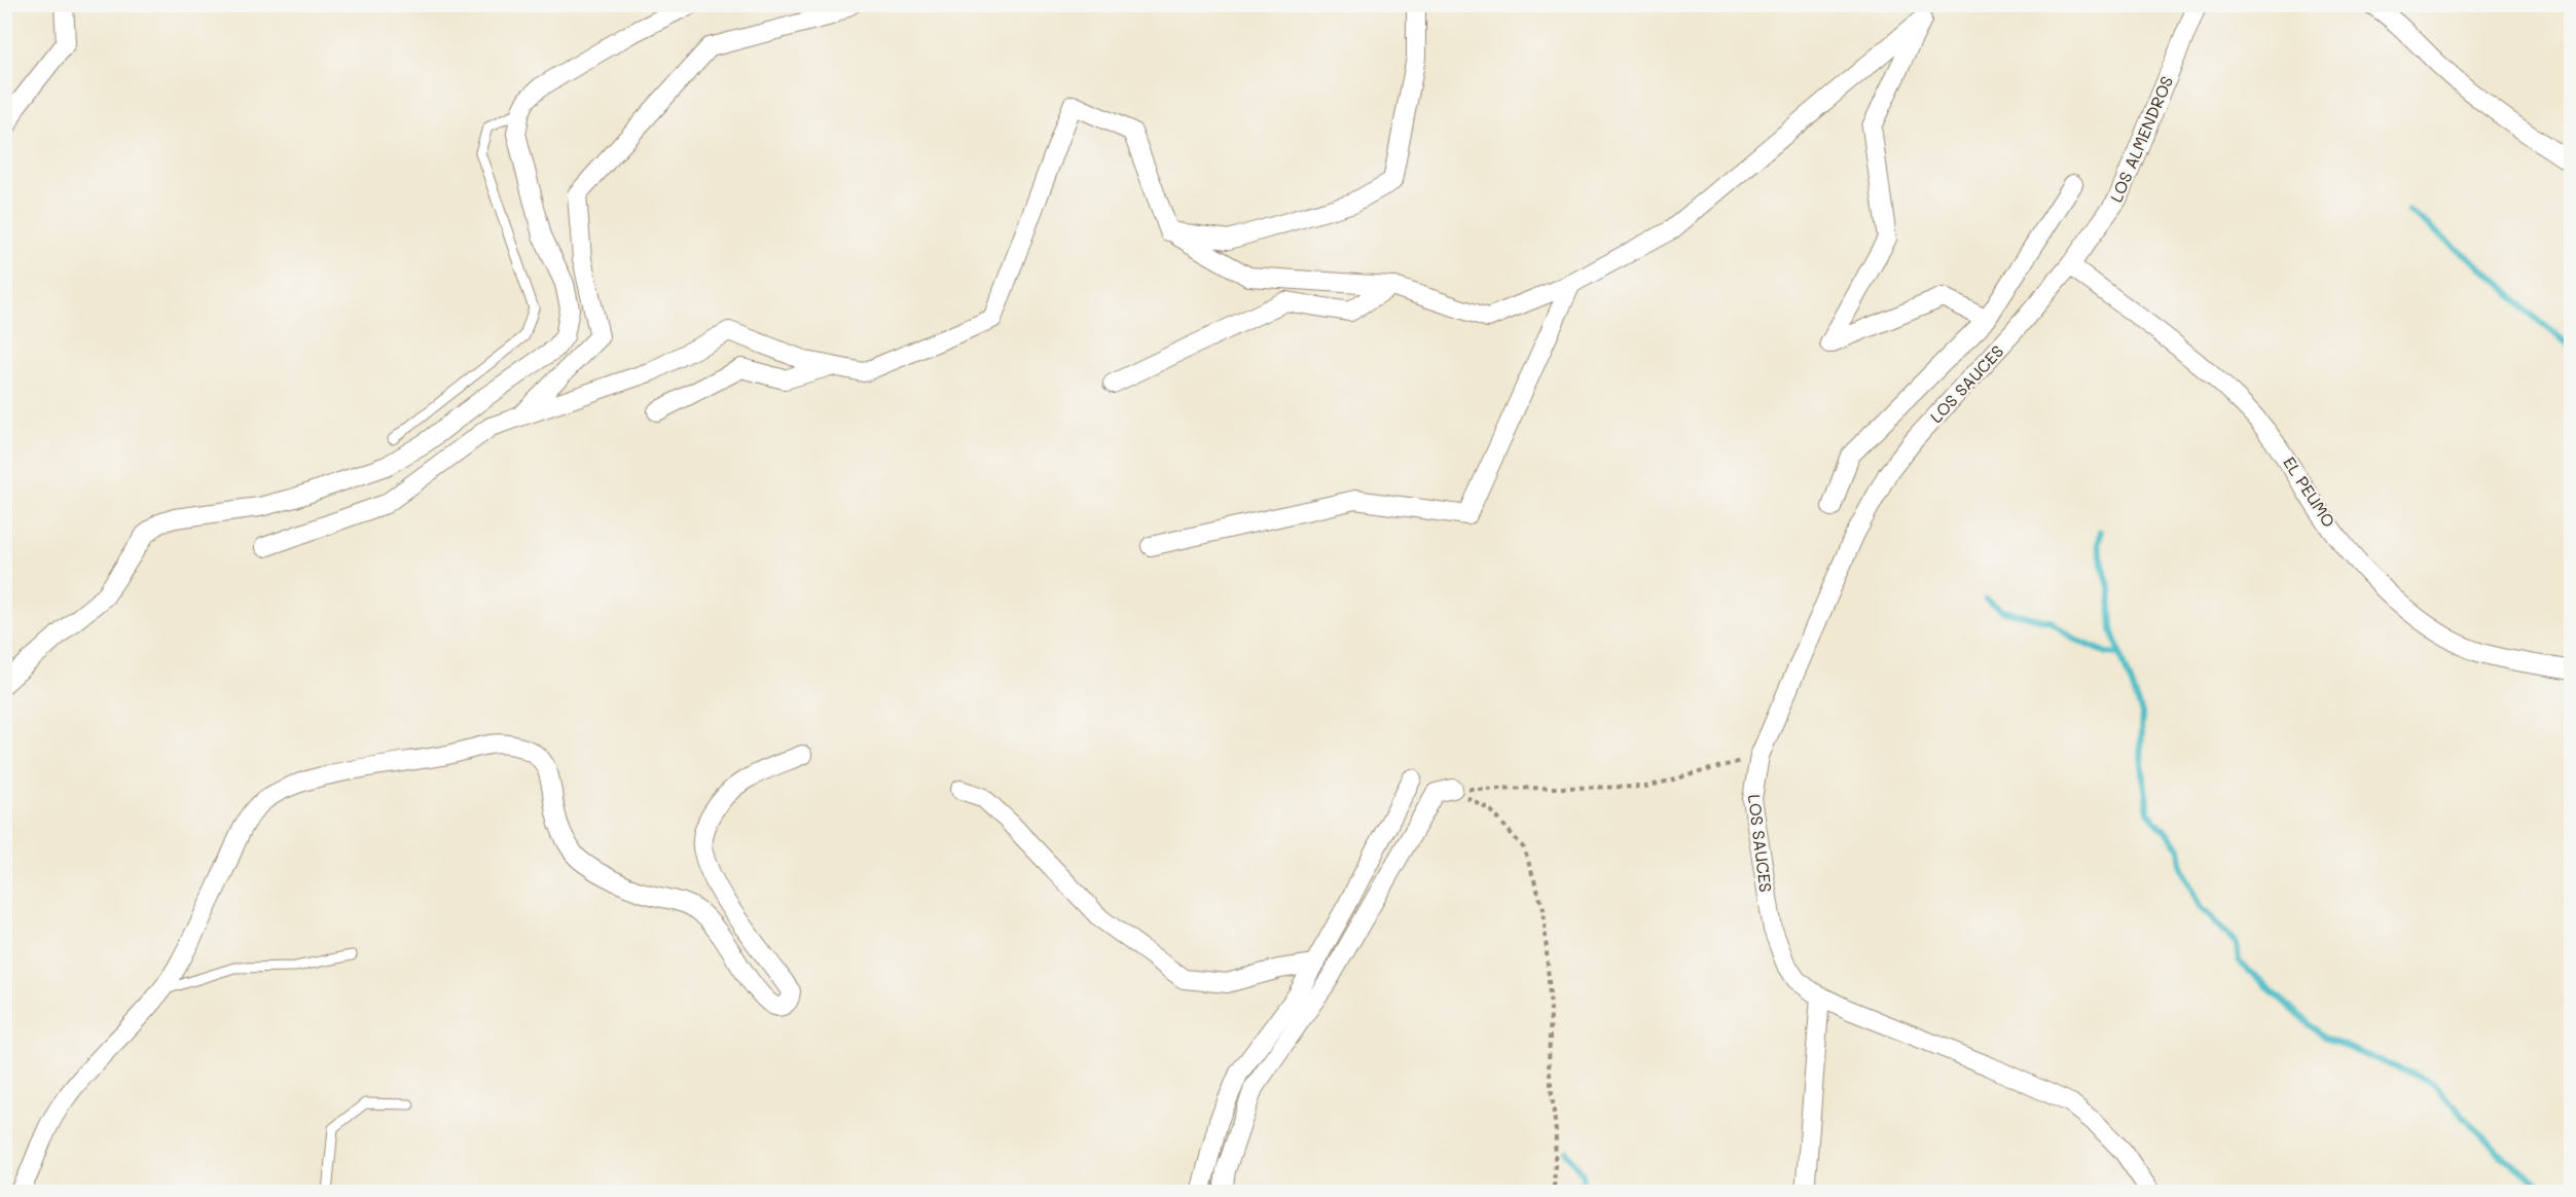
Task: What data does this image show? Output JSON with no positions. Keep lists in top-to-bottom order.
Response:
{
  "streets": {
    "street": ["LOS ALMENDROS", "LOS SAUCES", "EL PEUMO"]
  },
  "crossings": [
    ["LOS ALMENDROS", "LOS SAUCES"],
    ["LOS ALMENDROS", "EL PEUMO"],
    ["LOS SAUCES", "EL PEUMO"]
  ]
}
